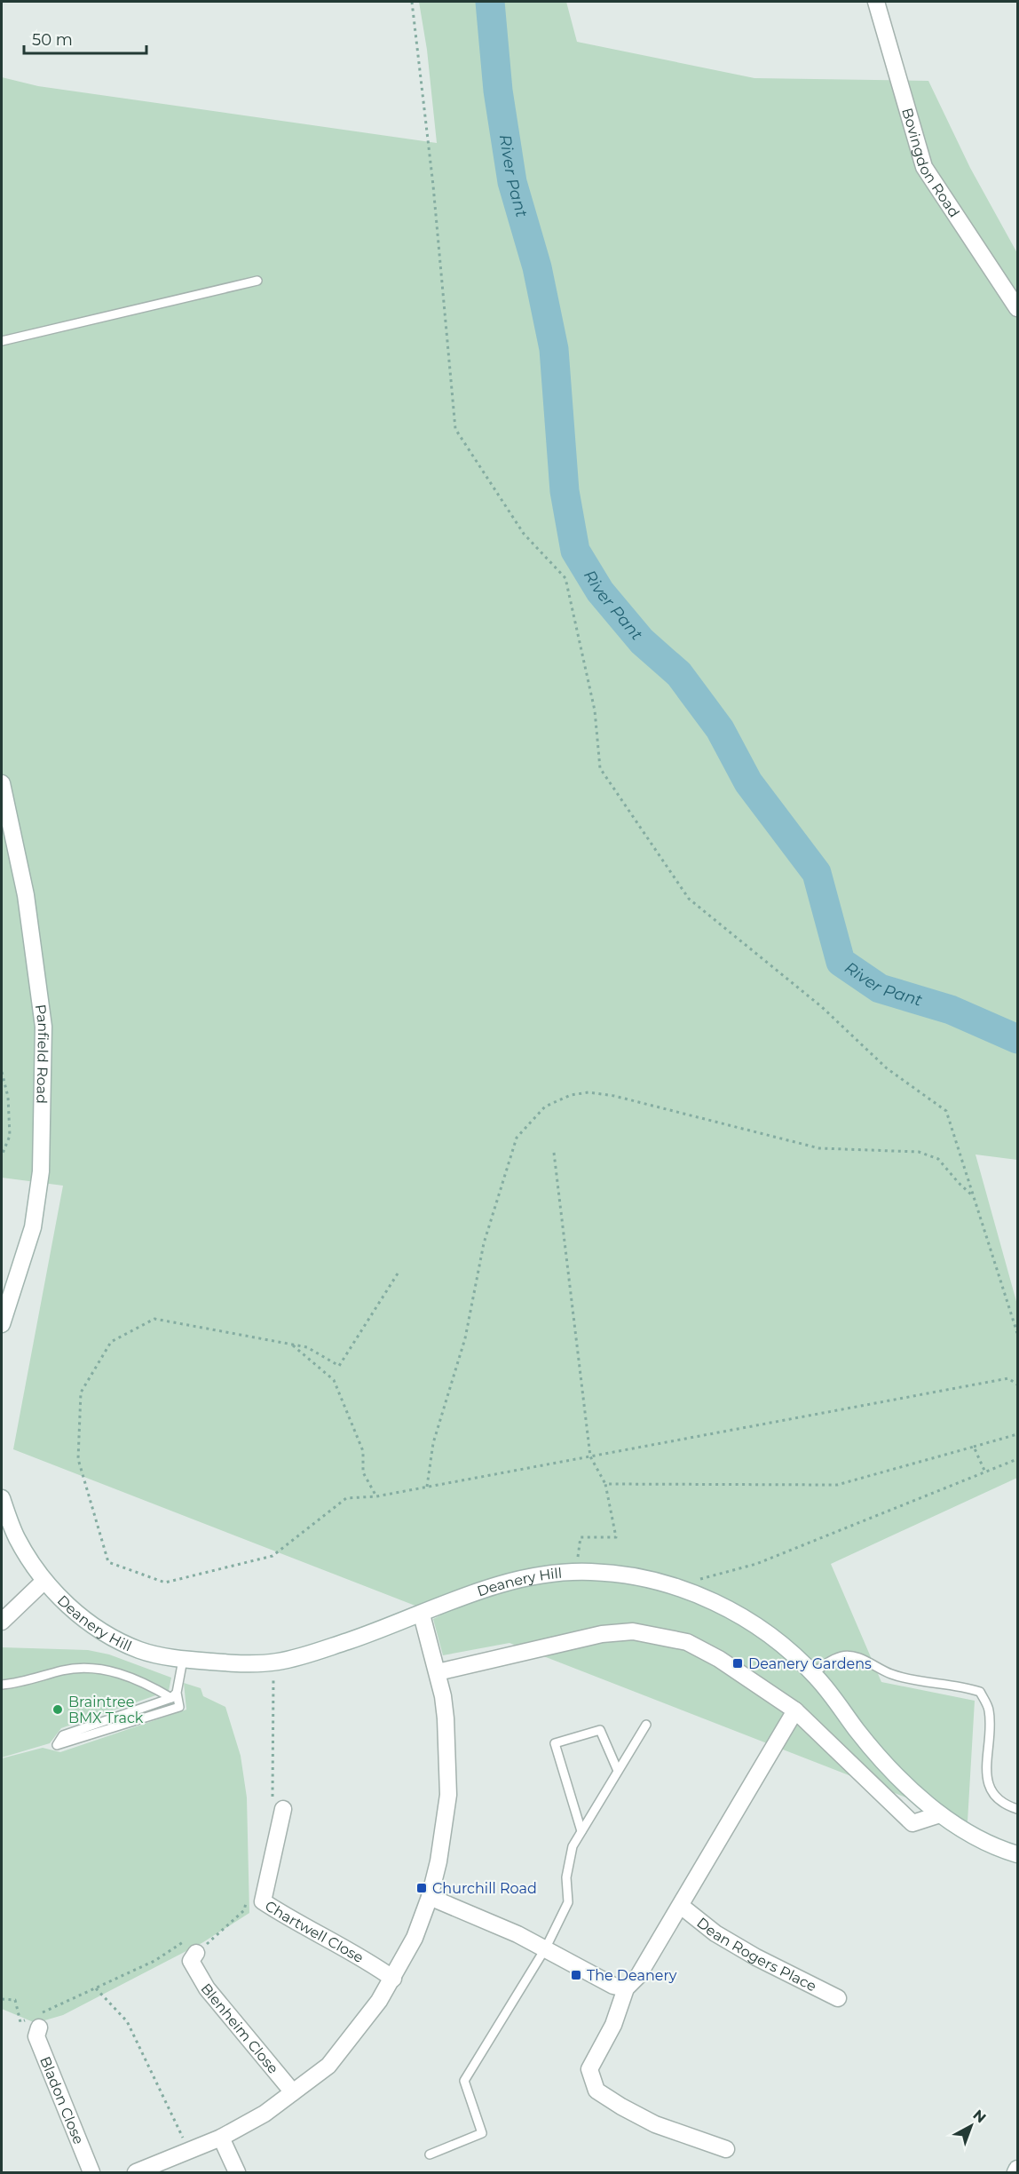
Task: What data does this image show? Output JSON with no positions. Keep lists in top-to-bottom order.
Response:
{
  "streets": {
    "street": [
      "Bovingdon Road",
      "Panfield Road",
      "Deanery Hill",
      "Chartwell Close",
      "Dean Rogers Place",
      "Blenheim Close",
      "Bladon Close"
    ]
  },
  "water": ["River Pant"],
  "places": {
    "transit": ["Deanery Gardens", "Churchill Road", "The Deanery"],
    "other": ["Braintree BMX Track"]
  },
  "scale_bar": "50 m",
  "north": "top right"
}
